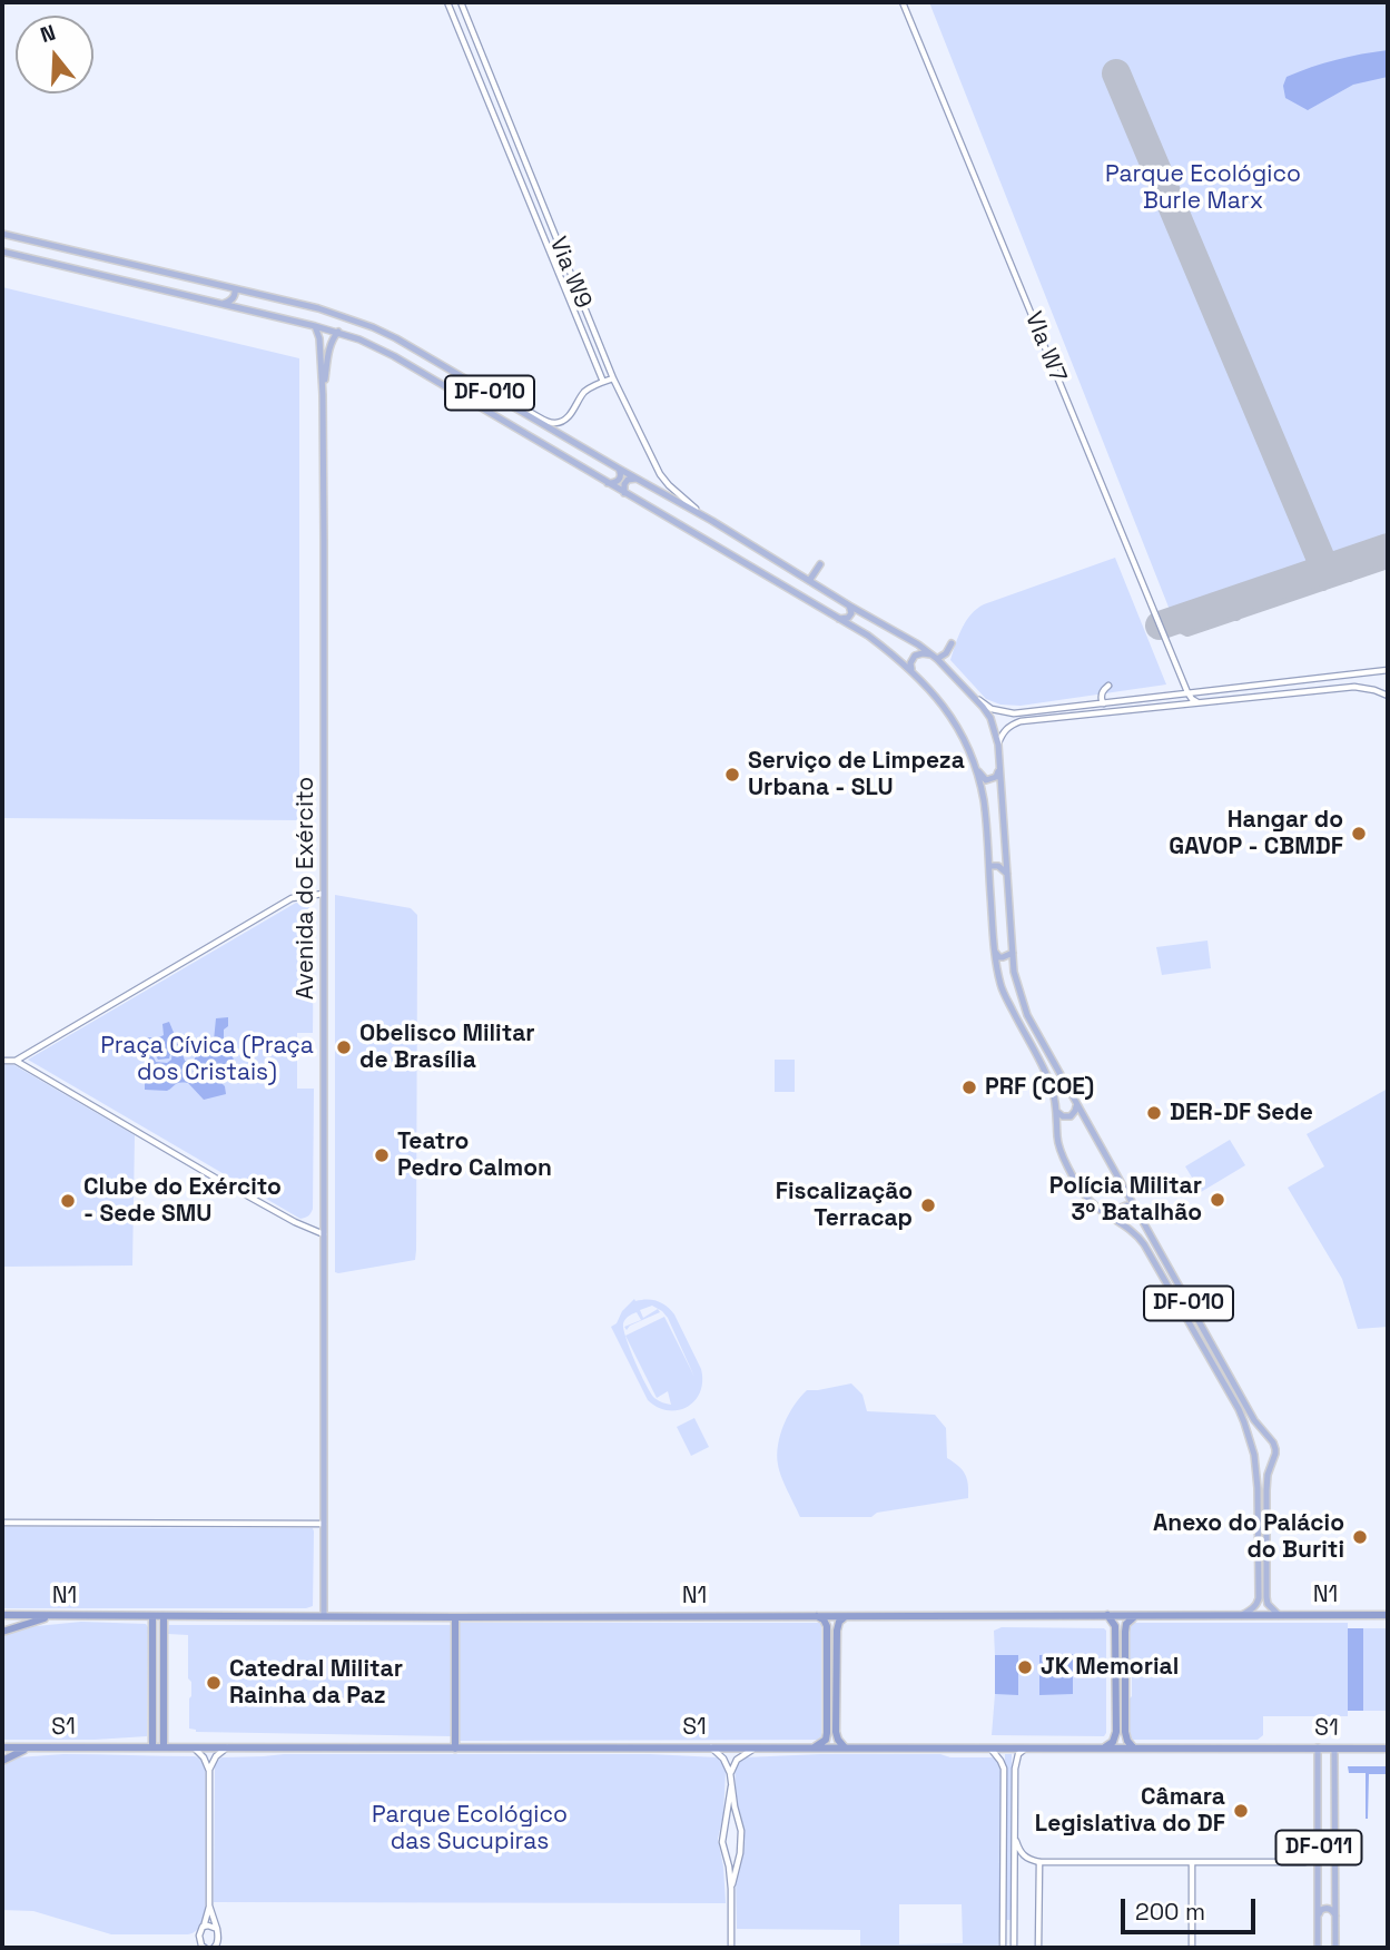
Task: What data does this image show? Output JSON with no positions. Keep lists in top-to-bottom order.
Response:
{
  "streets": {
    "highway": ["N1", "S1"],
    "main road": [
      "Via W9",
      "Vla W7",
      "DF-010",
      "Avenida do Exército",
      "DF-011"
    ]
  },
  "crossings": [
    ["Via W9", "DF-010"],
    ["DF-010", "Avenida do Exército"],
    ["DF-010", "N1"],
    ["Avenida do Exército", "N1"],
    ["S1", "DF-011"]
  ],
  "parks": ["Parque Ecológico Burle Marx", "Praça Cívica (Praça dos Cristais)", "Parque Ecológico das Sucupiras"],
  "places": [
    "Serviço de Limpeza Urbana - SLU",
    "Hangar do GAVOP - CBMDF",
    "Obelisco Militar de Brasília",
    "PRF (COE)",
    "DER-DF Sede",
    "Teatro Pedro Calmon",
    "Polícia Militar 3º Batalhão",
    "Clube do Exército - Sede SMU",
    "Fiscalização Terracap",
    "Anexo do Palácio do Buriti",
    "JK Memorial",
    "Catedral Militar Rainha da Paz",
    "Câmara Legislativa do DF"
  ],
  "scale_bar": "200 m",
  "north": "top"
}
